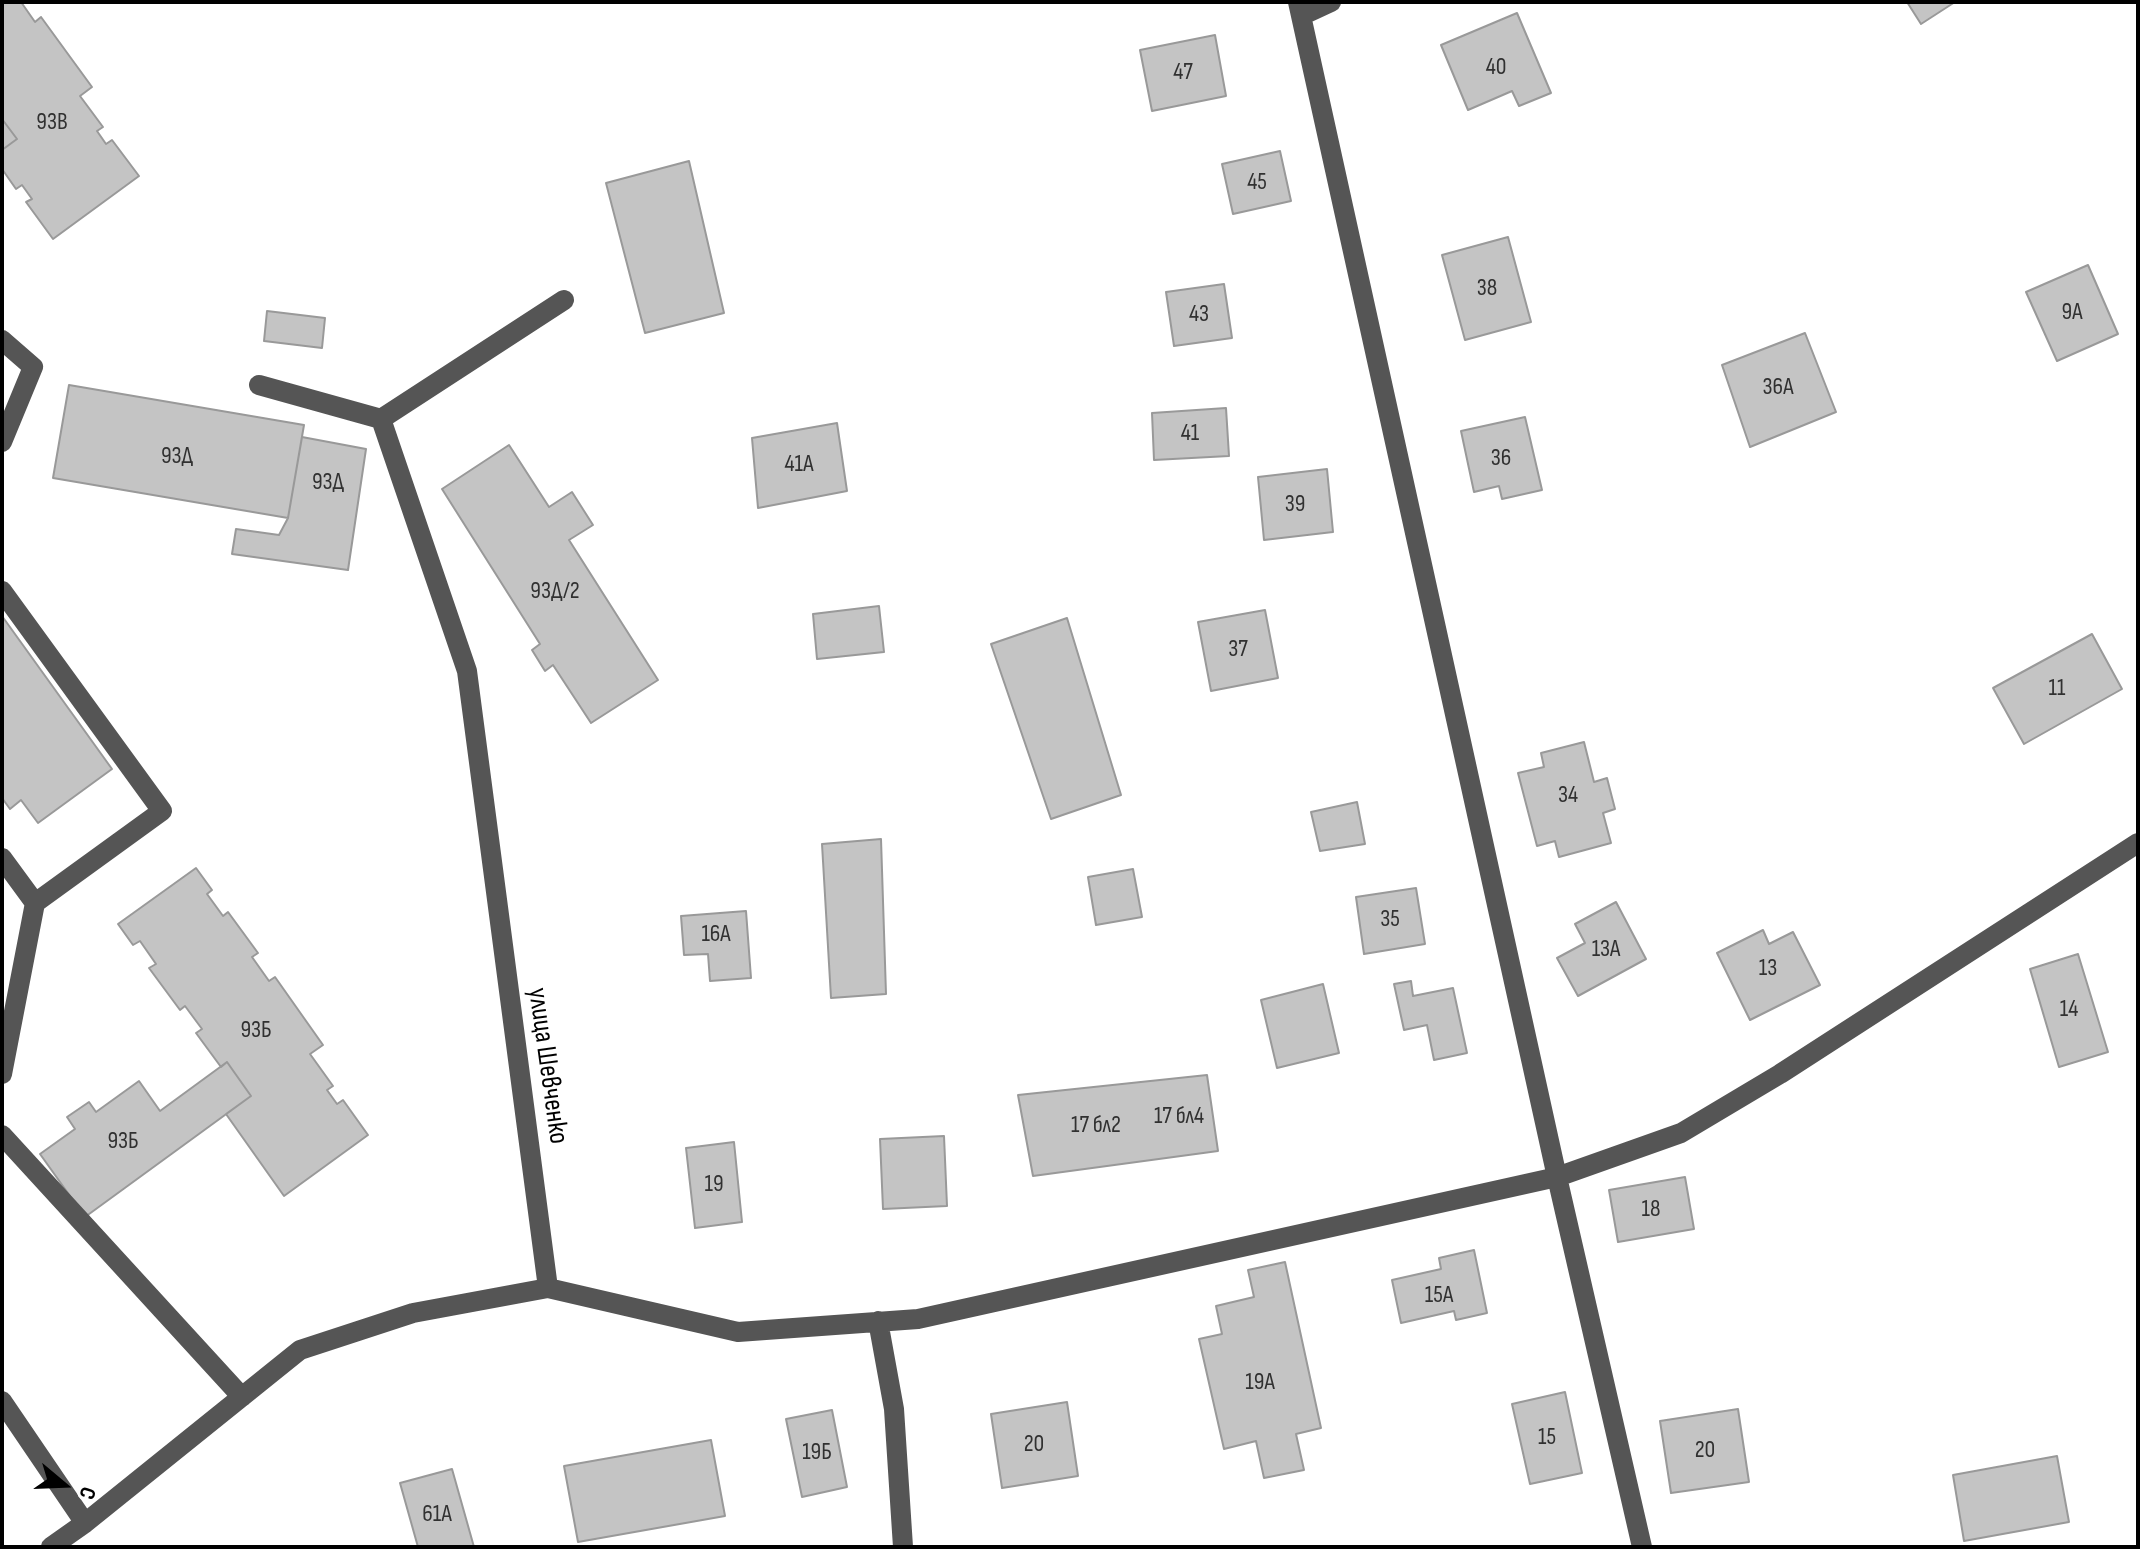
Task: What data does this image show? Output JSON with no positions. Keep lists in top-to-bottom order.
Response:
{
  "streets": {
    "street": ["улица Шевченко"]
  },
  "house_numbers": [
    "40",
    "47",
    "93В",
    "45",
    "38",
    "9А",
    "43",
    "36А",
    "41",
    "93Д",
    "36",
    "41А",
    "93Д",
    "39",
    "93Д/2",
    "37",
    "11",
    "34",
    "35",
    "16А",
    "13А",
    "13",
    "14",
    "93Б",
    "17 бл4",
    "17 бл2",
    "93Б",
    "19",
    "18",
    "15А",
    "19А",
    "15",
    "20",
    "20",
    "19Б",
    "61А"
  ],
  "north": "right"
}
